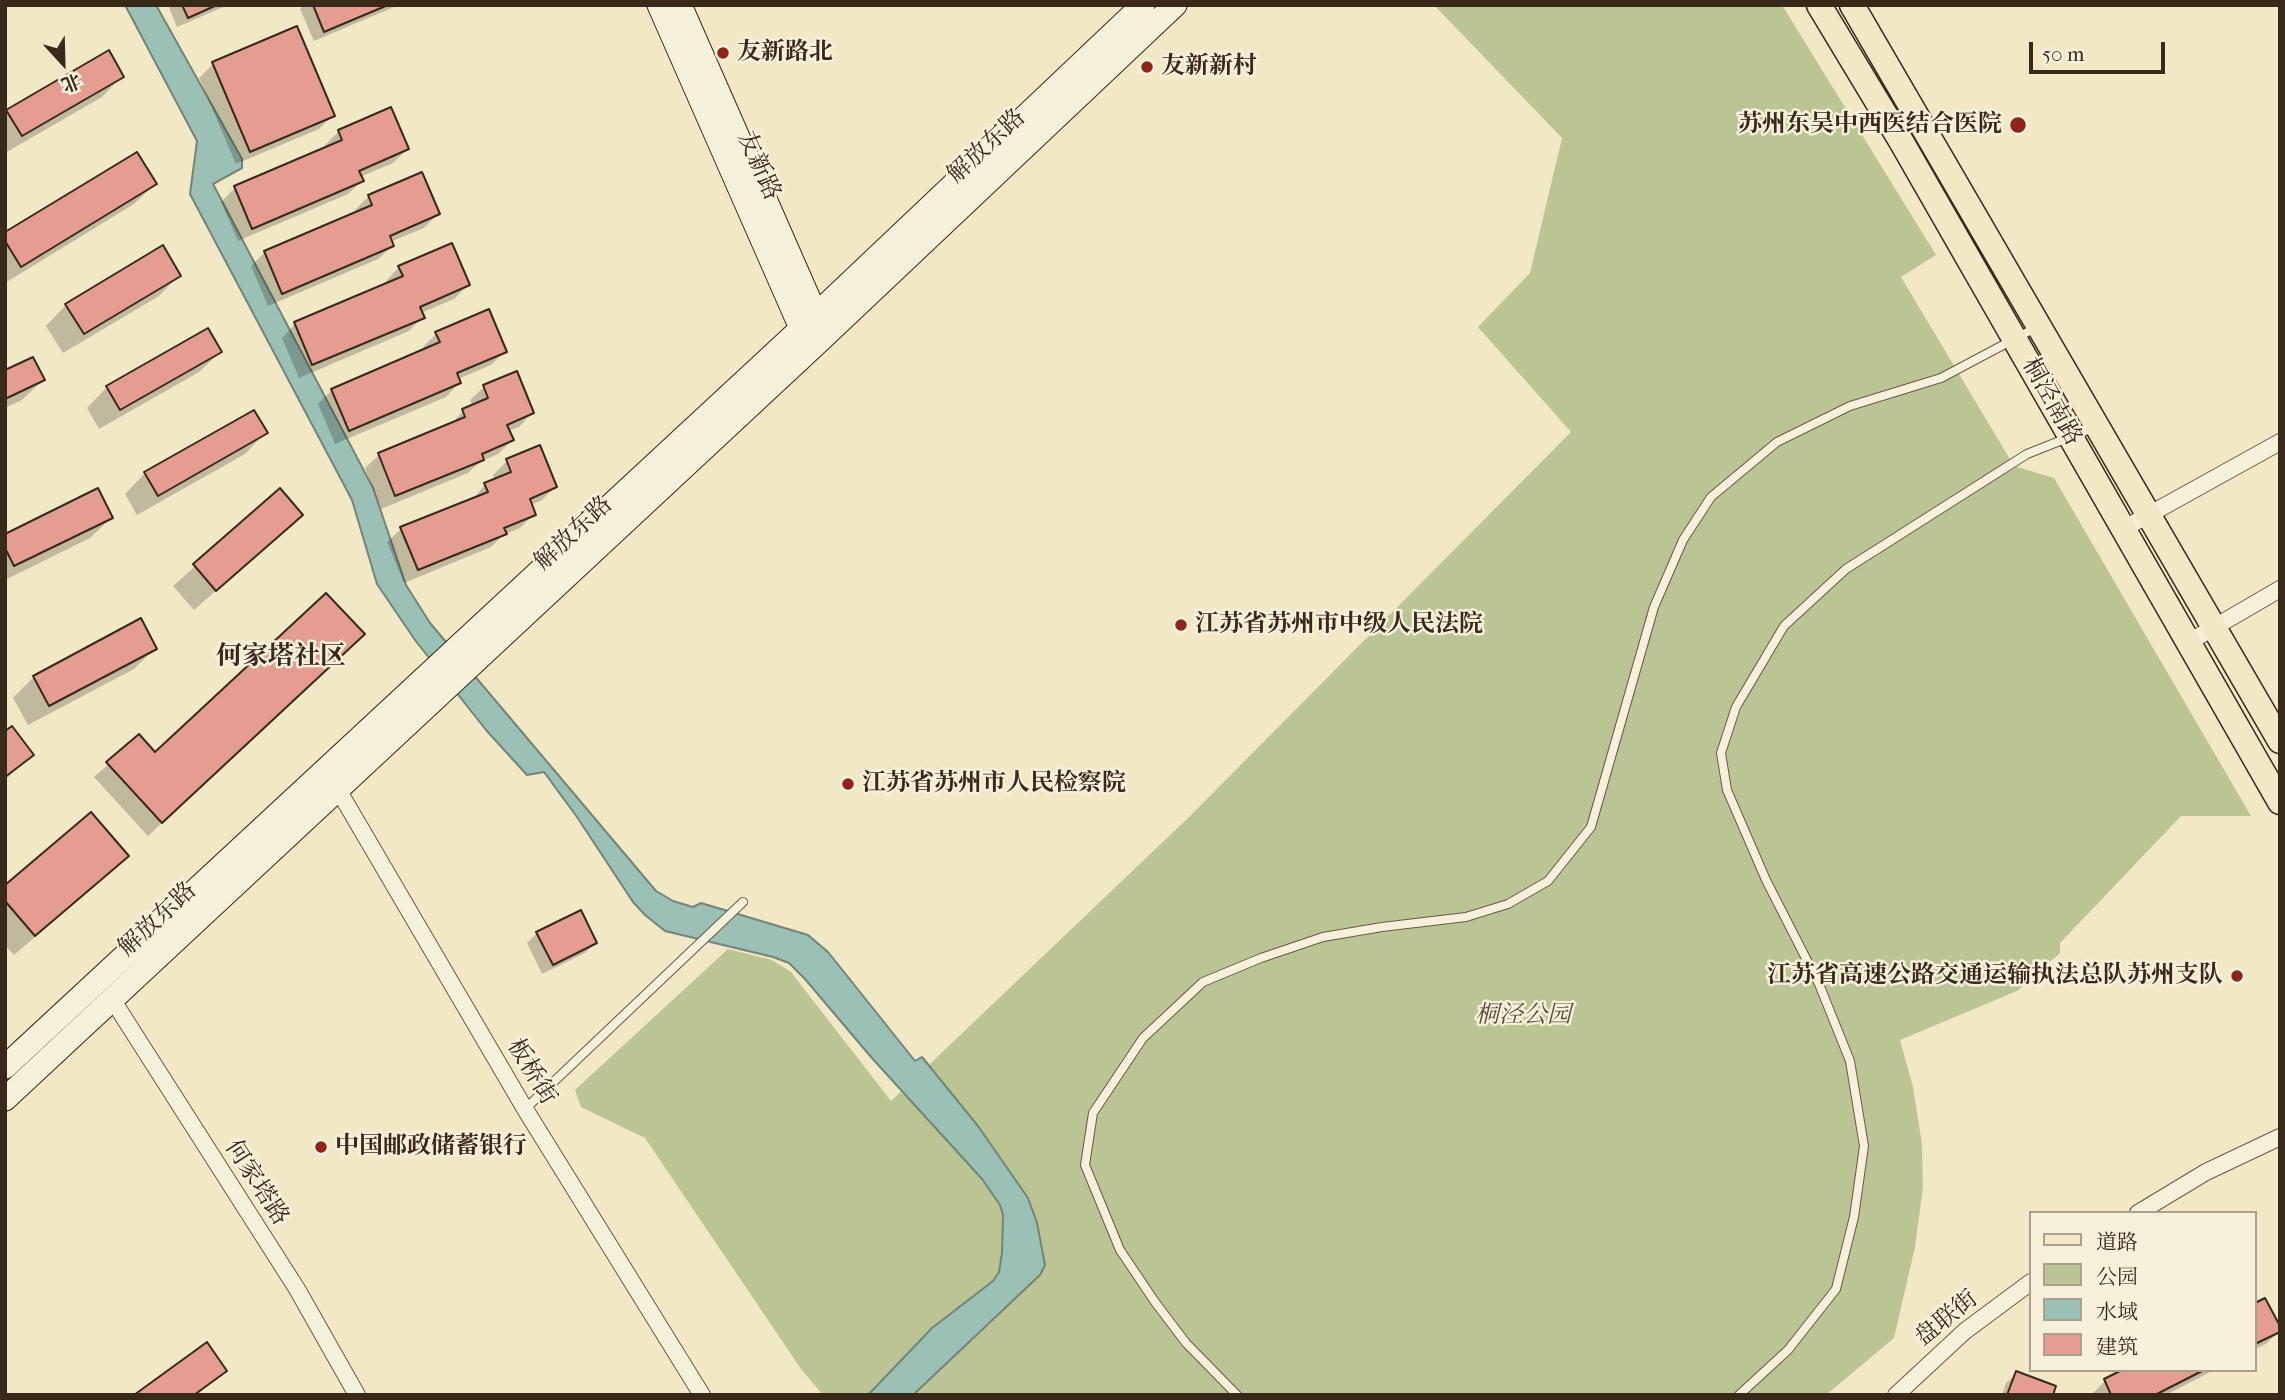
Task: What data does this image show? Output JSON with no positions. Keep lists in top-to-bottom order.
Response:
{
  "streets": {
    "main road": ["解放东路", "友新路", "桐泾南路"],
    "street": ["板桥街", "何家塔路", "盘联街"]
  },
  "crossings": [
    ["解放东路", "友新路"],
    ["解放东路", "板桥街"],
    ["解放东路", "何家塔路"]
  ],
  "districts": ["何家塔社区"],
  "parks": ["桐泾公园"],
  "places": [
    "友新路北",
    "友新新村",
    "苏州东吴中西医结合医院",
    "江苏省苏州市中级人民法院",
    "江苏省苏州市人民检察院",
    "江苏省高速公路交通运输执法总队苏州支队",
    "中国邮政储蓄银行"
  ],
  "legend": [
    "道路",
    "公园",
    "水域",
    "建筑"
  ],
  "scale_bar": "50 m",
  "north": "bottom"
}
